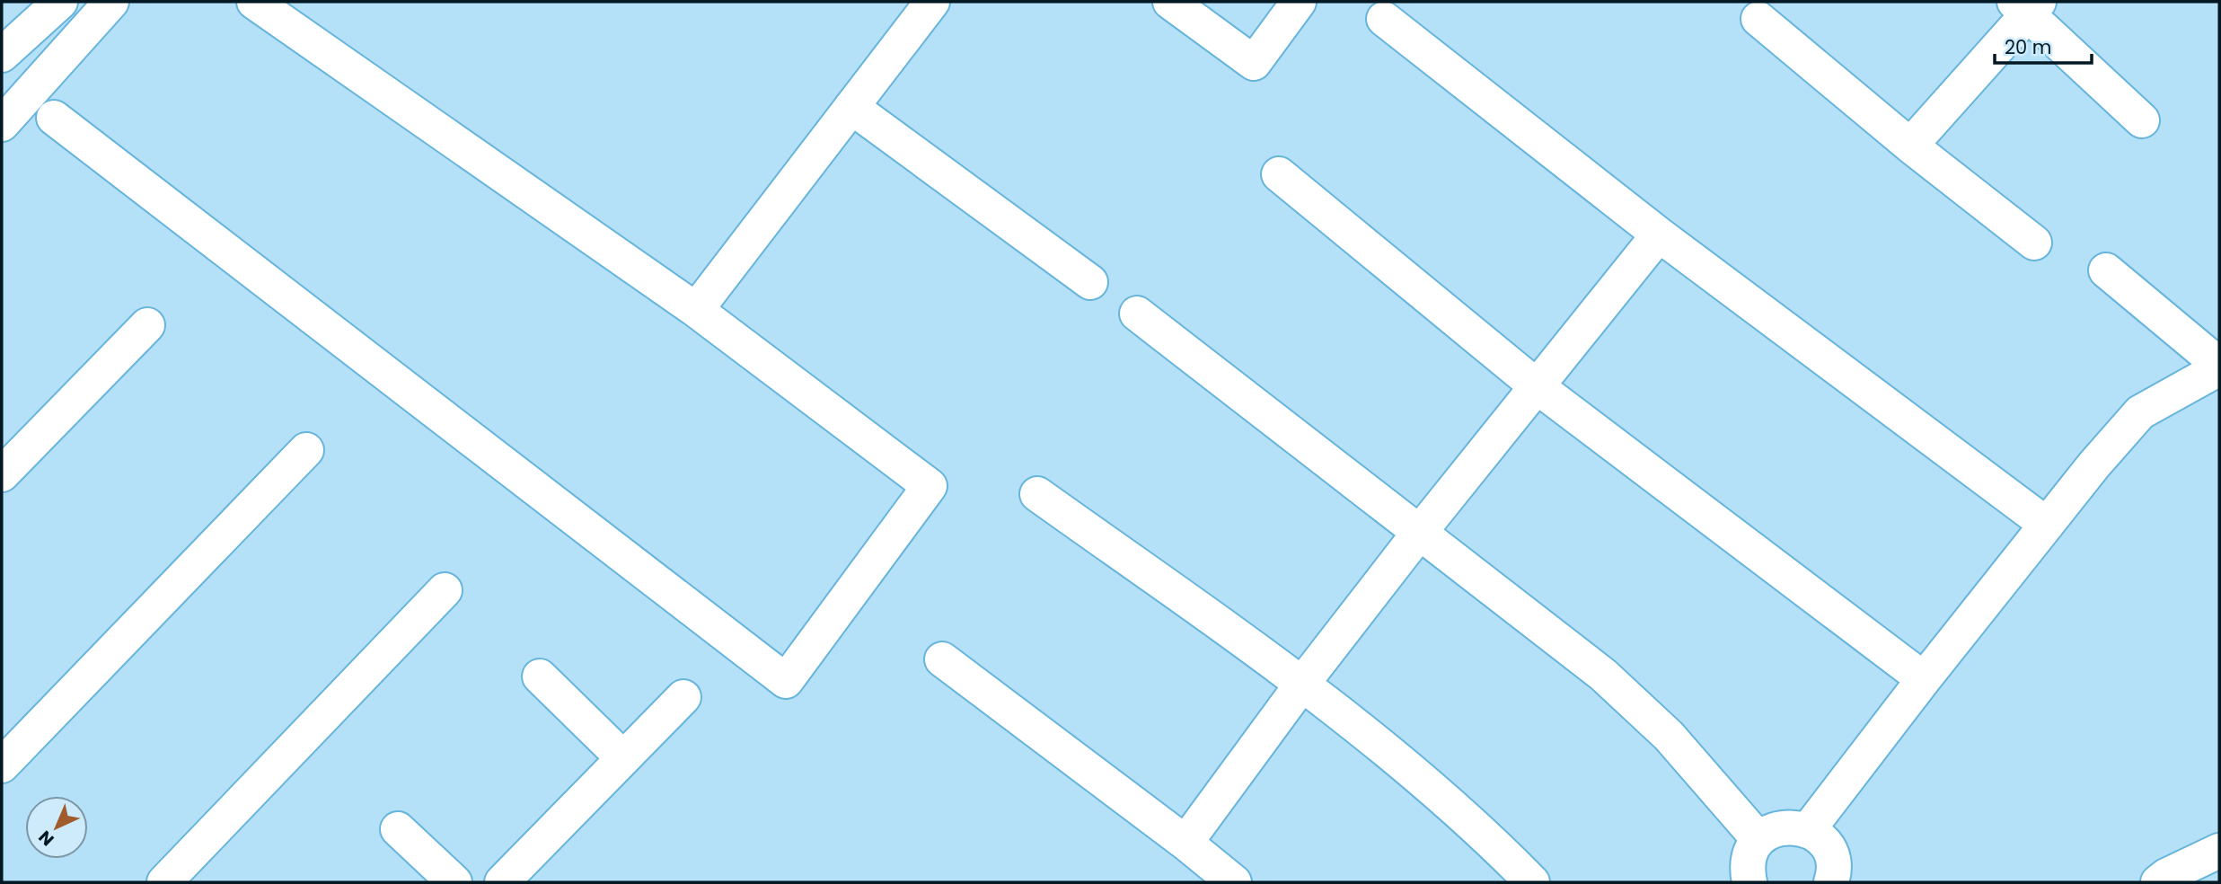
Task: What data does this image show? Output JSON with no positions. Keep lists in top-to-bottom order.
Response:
{
  "scale_bar": "20 m",
  "north": "bottom left"
}
